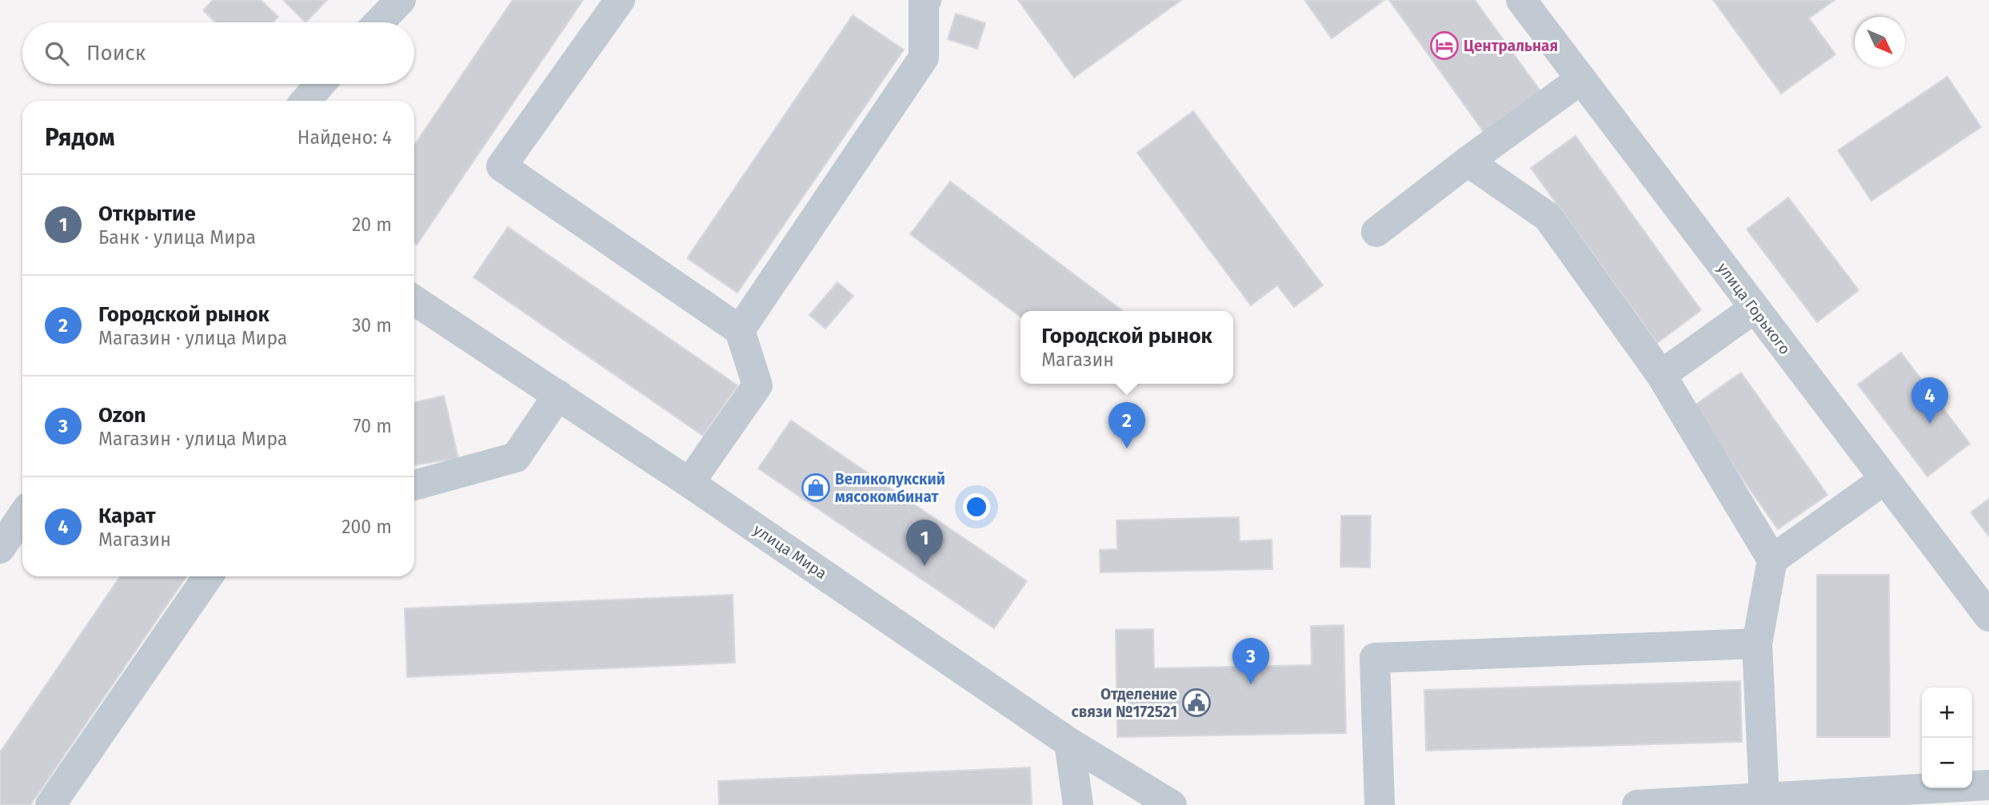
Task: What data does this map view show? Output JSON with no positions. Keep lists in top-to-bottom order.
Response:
{
  "streets": {
    "street": ["улица Горького", "улица Мира"]
  },
  "places": {
    "hotel": ["Центральная"],
    "shop": ["Великолукский мясокомбинат"],
    "public building": ["Отделение связи №172521"]
  },
  "north": "bottom right",
  "page": {
    "search": "Поиск",
    "heading": ["Рядом", "Найдено: 4"],
    "list": [
      {
        "mark": "1",
        "name": "Открытие",
        "note": "Банк · улица Мира",
        "value": "20 m"
      },
      {
        "mark": "2",
        "name": "Городской рынок",
        "note": "Магазин · улица Мира",
        "value": "30 m"
      },
      {
        "mark": "3",
        "name": "Ozon",
        "note": "Магазин · улица Мира",
        "value": "70 m"
      },
      {
        "mark": "4",
        "name": "Карат",
        "note": "Магазин",
        "value": "200 m"
      }
    ],
    "popup": ["Городской рынок", "Магазин"],
    "pins": [
      "4",
      "2",
      "1",
      "3"
    ],
    "map_buttons": ["+", "−"]
  }
}
